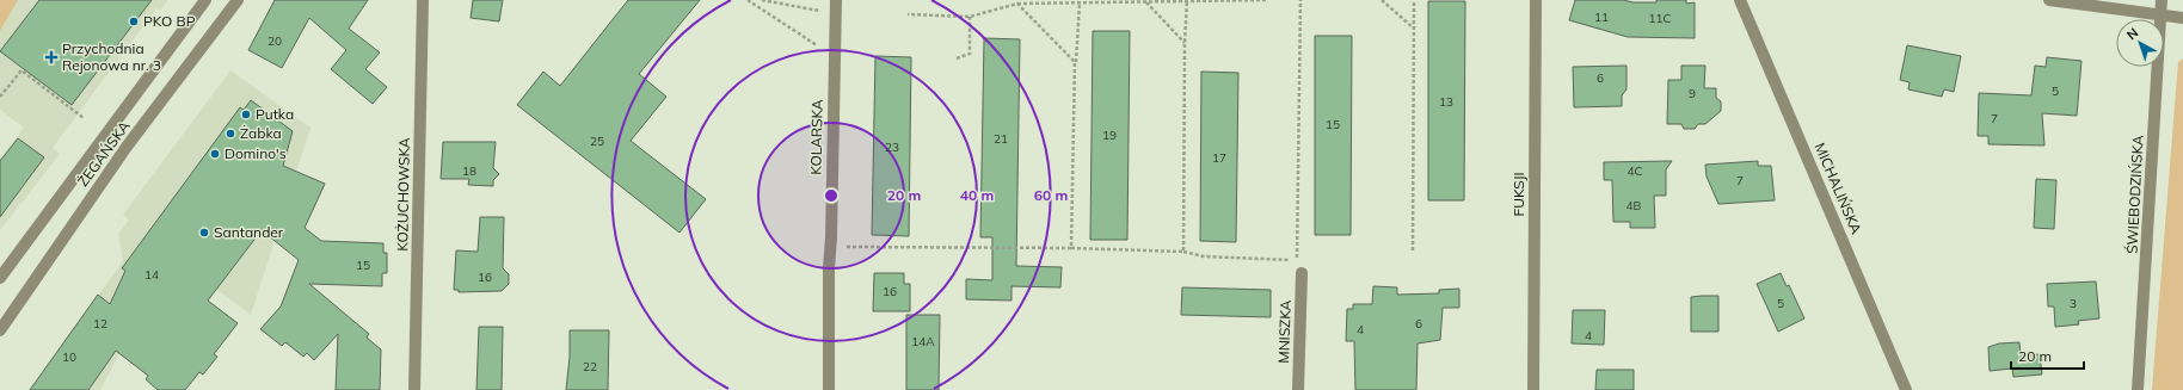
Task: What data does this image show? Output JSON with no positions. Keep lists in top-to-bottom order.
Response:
{
  "streets": {
    "street": [
      "KOLARSKA",
      "ŻEGAŃSKA",
      "MICHALIŃSKA",
      "KOŻUCHOWSKA",
      "FUKSJI",
      "ŚWIEBODZIŃSKA",
      "MNISZKA"
    ]
  },
  "places": {
    "other": [
      "PKO BP",
      "Putka",
      "Żabka",
      "Domino's",
      "Santander"
    ],
    "health": ["Przychodnia Rejonowa nr. 3"]
  },
  "house_numbers": [
    "11",
    "11C",
    "20",
    "6",
    "5",
    "9",
    "13",
    "7",
    "15",
    "19",
    "21",
    "25",
    "23",
    "17",
    "18",
    "4C",
    "7",
    "4B",
    "15",
    "14",
    "16",
    "16",
    "5",
    "3",
    "12",
    "6",
    "4",
    "4",
    "14A",
    "10",
    "22"
  ],
  "scale_bar": "20 m",
  "north": "top left",
  "rings": ["20 m", "40 m", "60 m"]
}
